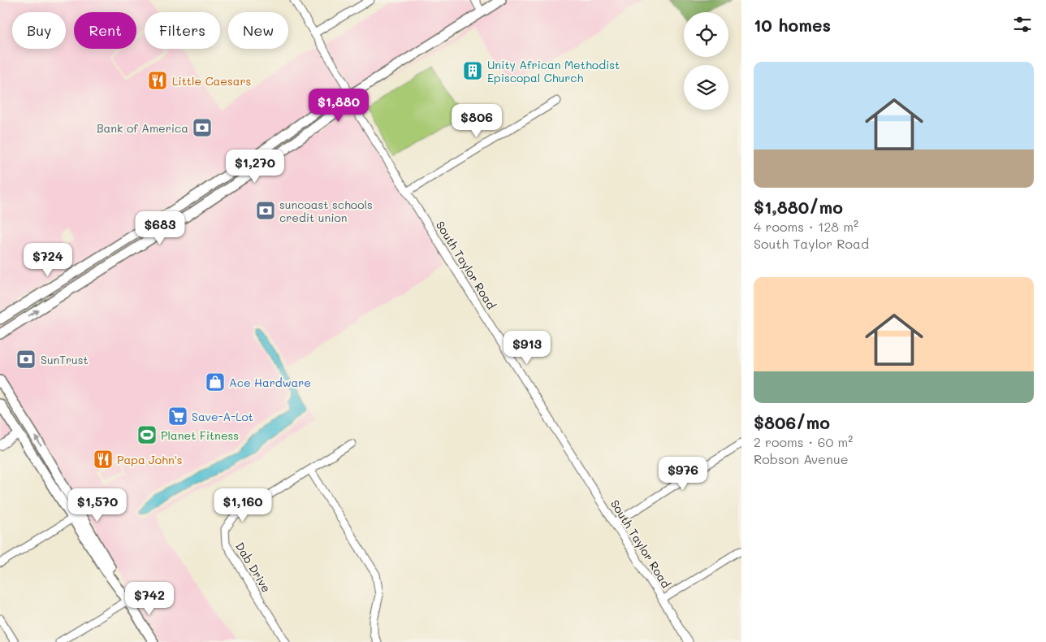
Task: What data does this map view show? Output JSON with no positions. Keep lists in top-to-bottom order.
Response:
{
  "streets": {
    "street": ["South Taylor Road", "Dab Drive"]
  },
  "places": {
    "building": ["Unity African Methodist Episcopal Church"],
    "restaurant": ["Little Caesars", "Papa John's"],
    "bank": ["Bank of America", "suncoast schools credit union", "SunTrust"],
    "shop": ["Ace Hardware"],
    "supermarket": ["Save-A-Lot"],
    "sports": ["Planet Fitness"]
  },
  "page": {
    "heading": "10 homes",
    "chip": [
      "Buy",
      "Rent",
      "Filters",
      "New"
    ],
    "list": [
      {
        "name": "$1,880/mo",
        "note": "4 rooms · 128 m² · South Taylor Road"
      },
      {
        "name": "$806/mo",
        "note": "2 rooms · 60 m² · Robson Avenue"
      }
    ],
    "price": [
      "$1,880",
      "$806",
      "$1,270",
      "$683",
      "$724",
      "$913",
      "$976",
      "$1,570",
      "$1,160",
      "$742"
    ]
  }
}
